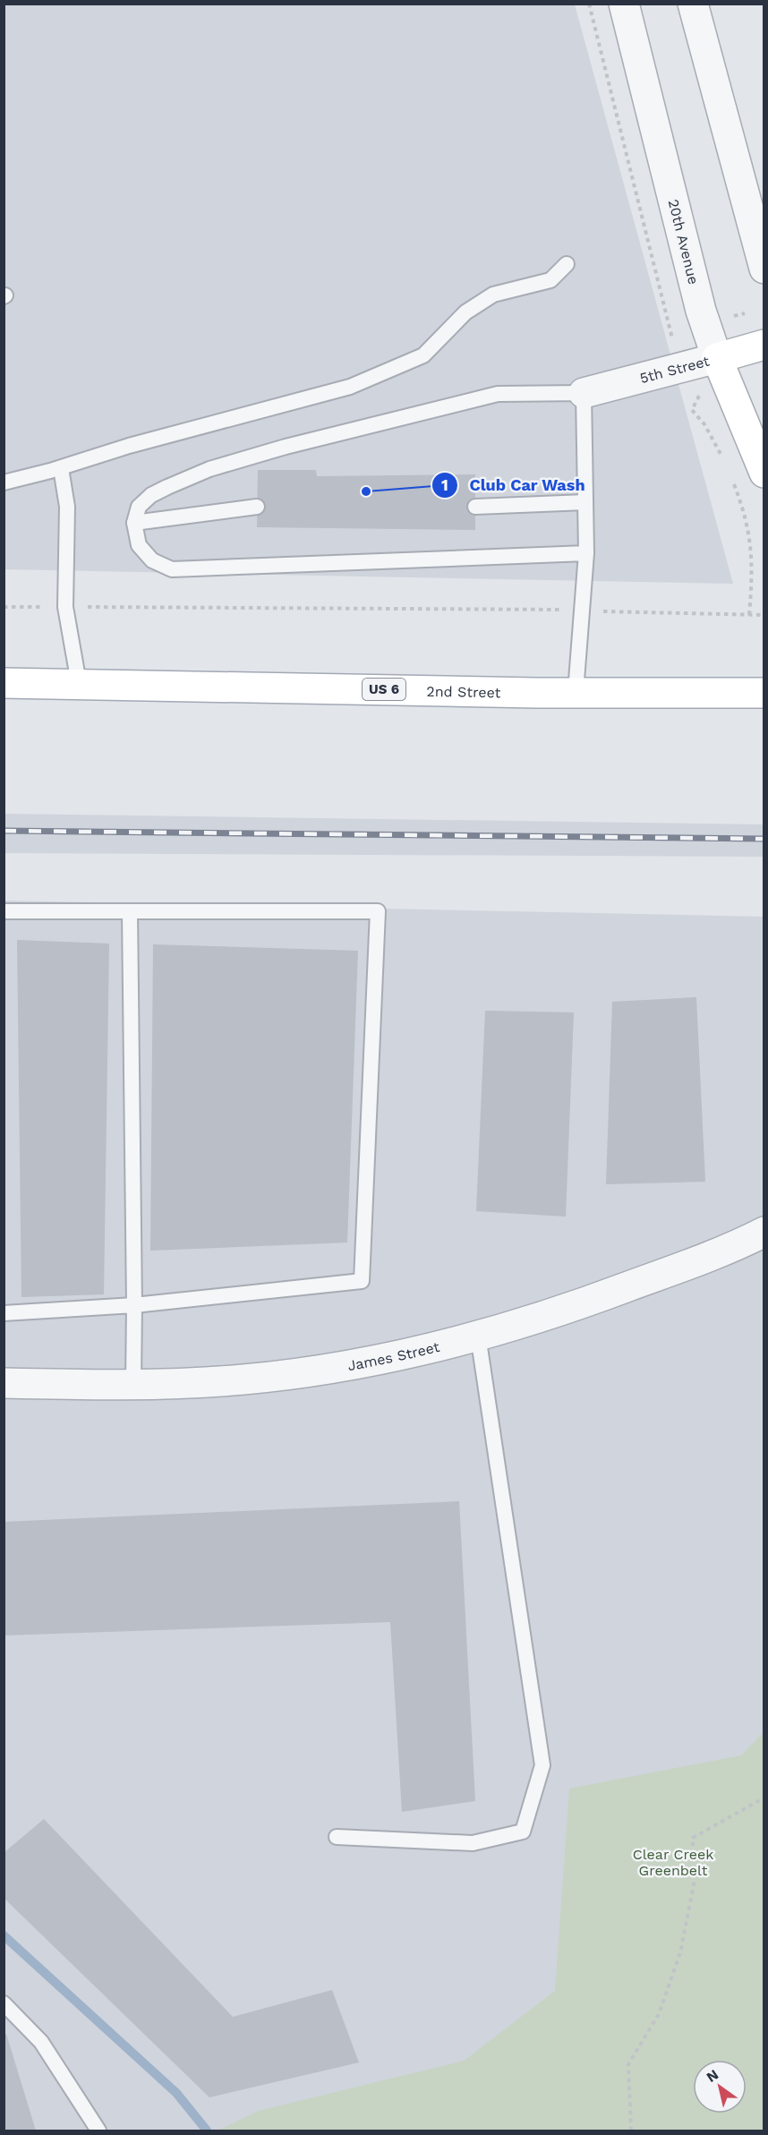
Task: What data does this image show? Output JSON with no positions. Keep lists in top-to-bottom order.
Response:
{
  "streets": {
    "main road": [
      "20th Avenue",
      "5th Street",
      "US 6",
      "2nd Street"
    ],
    "street": ["James Street"]
  },
  "crossings": [
    ["20th Avenue", "5th Street"]
  ],
  "parks": ["Clear Creek Greenbelt"],
  "places": ["Club Car Wash"],
  "north": "top left"
}
